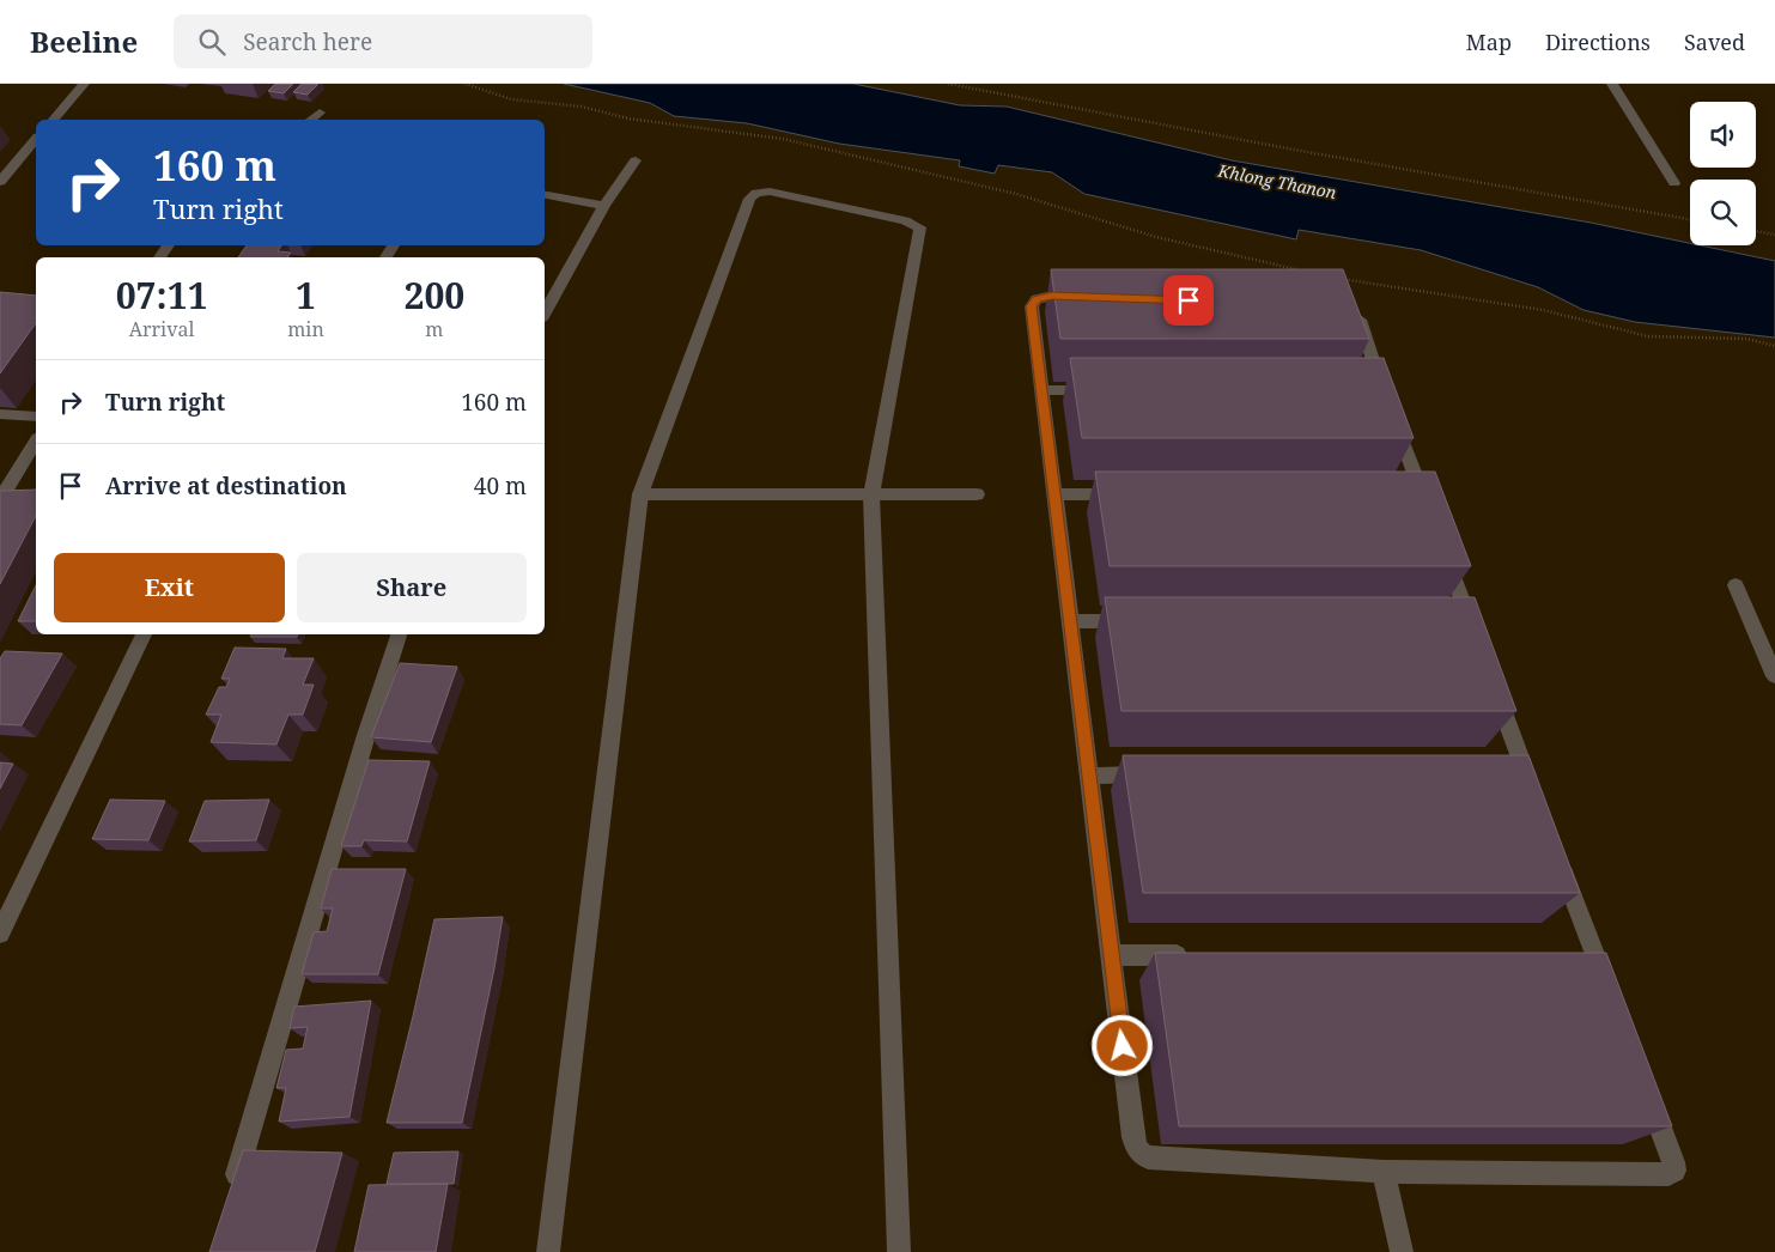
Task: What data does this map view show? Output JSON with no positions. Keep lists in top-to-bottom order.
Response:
{
  "water": ["Khlong Thanon"],
  "page": {
    "header": "Beeline",
    "search": "Search here",
    "nav": ["Map", "Directions", "Saved"],
    "turn": ["160 m", "Turn right"],
    "eta": [
      "07:11",
      "Arrival",
      "1",
      "min",
      "200",
      "m"
    ],
    "list": [
      {
        "name": "Turn right",
        "value": "160 m"
      },
      {
        "name": "Arrive at destination",
        "value": "40 m"
      }
    ],
    "buttons": ["Exit", "Share"]
  }
}
